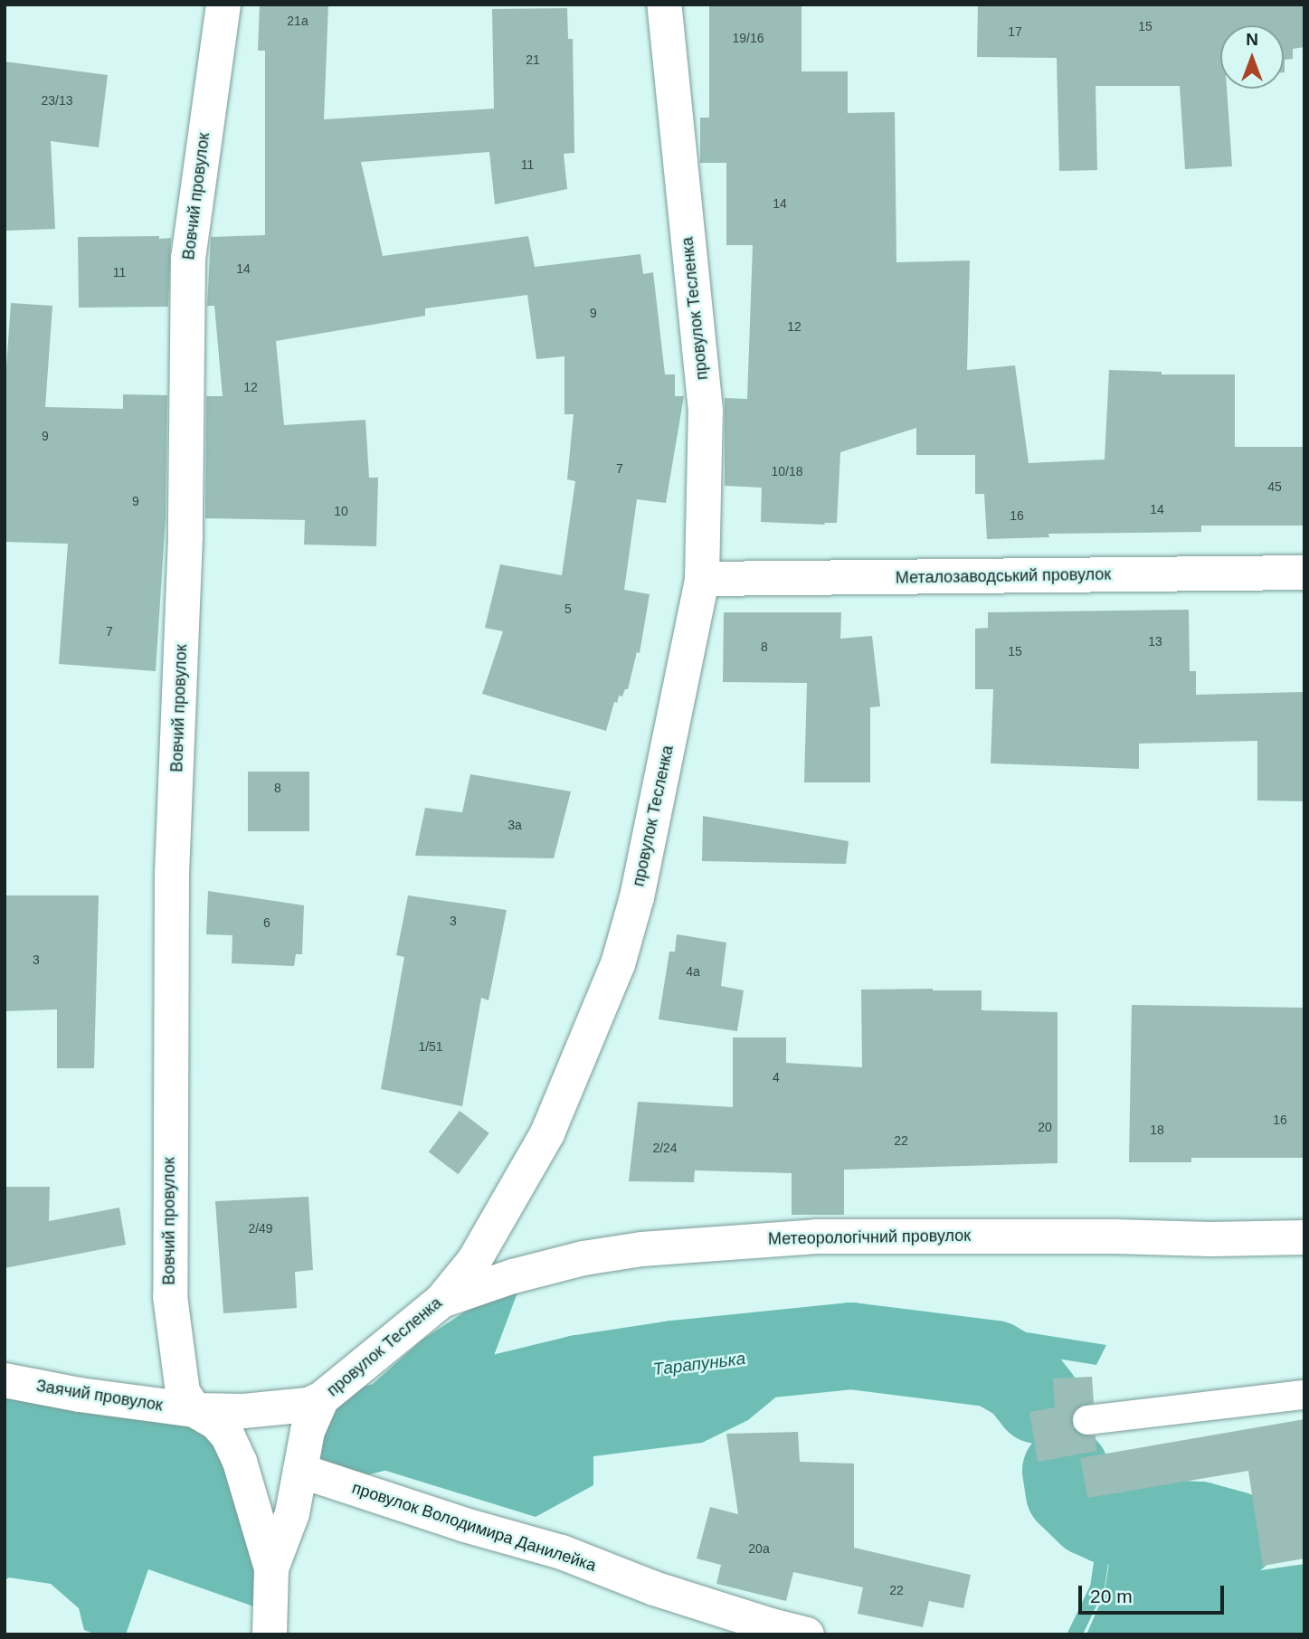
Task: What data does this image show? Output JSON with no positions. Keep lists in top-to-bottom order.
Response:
{
  "streets": {
    "street": [
      "Вовчий провулок",
      "провулок Тесленка",
      "Металозаводський провулок",
      "Метеорологічний провулок",
      "Заячий провулок",
      "провулок Володимира Данилейка"
    ]
  },
  "crossings": [
    ["Вовчий провулок", "провулок Тесленка"],
    ["Вовчий провулок", "Заячий провулок"],
    ["провулок Тесленка", "Металозаводський провулок"],
    ["провулок Тесленка", "Метеорологічний провулок"],
    ["провулок Тесленка", "Заячий провулок"]
  ],
  "water": ["Тарапунька"],
  "house_numbers": [
    "21а",
    "15",
    "17",
    "19/16",
    "21",
    "23/13",
    "11",
    "14",
    "14",
    "11",
    "9",
    "12",
    "12",
    "9",
    "7",
    "10/18",
    "45",
    "9",
    "14",
    "10",
    "16",
    "5",
    "7",
    "13",
    "8",
    "15",
    "8",
    "3а",
    "3",
    "6",
    "3",
    "4а",
    "1/51",
    "4",
    "16",
    "20",
    "18",
    "22",
    "2/24",
    "2/49",
    "20а",
    "22"
  ],
  "scale_bar": "20 m",
  "north": "top"
}
